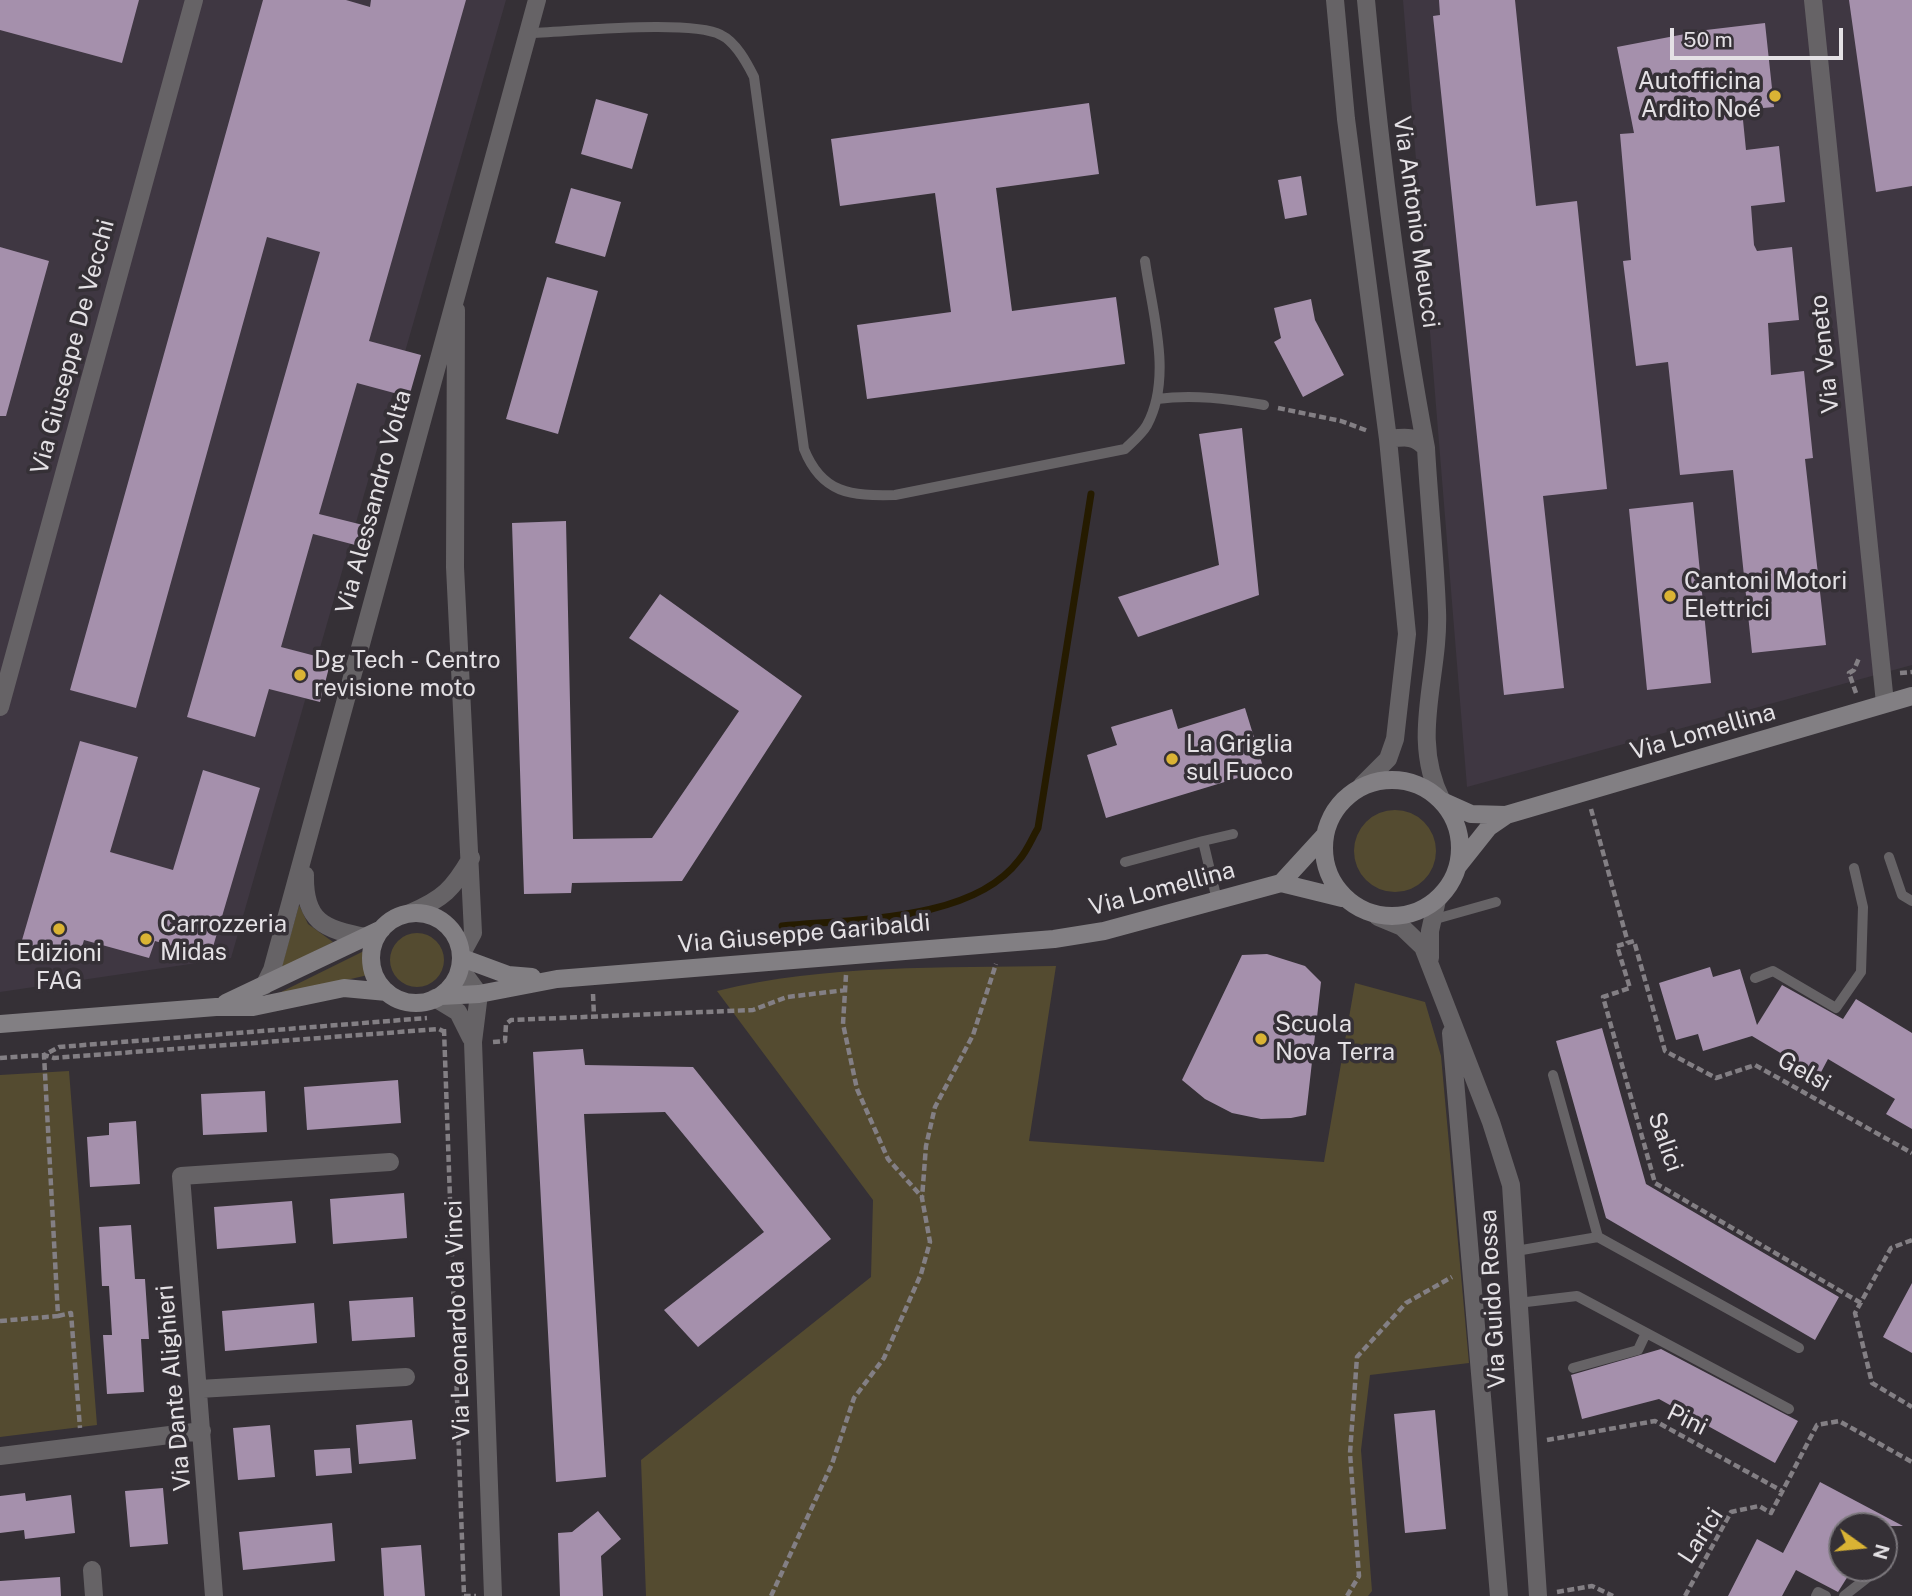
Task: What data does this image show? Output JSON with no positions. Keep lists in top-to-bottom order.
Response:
{
  "streets": {
    "main road": ["Via Lomellina", "Via Giuseppe Garibaldi"],
    "street": [
      "Via Antonio Meucci",
      "Via Giuseppe De Vecchi",
      "Via Veneto",
      "Via Alessandro Volta",
      "Via Guido Rossa",
      "Via Leonardo da Vinci",
      "Via Dante Alighieri"
    ],
    "path": [
      "Gelsi",
      "Salici",
      "Pini",
      "Larici"
    ]
  },
  "crossings": [
    ["Via Antonio Meucci", "Via Lomellina"],
    ["Via Antonio Meucci", "Via Guido Rossa"],
    ["Via Veneto", "Via Lomellina"],
    ["Via Alessandro Volta", "Via Giuseppe Garibaldi"],
    ["Via Lomellina", "Via Giuseppe Garibaldi"],
    ["Via Lomellina", "Via Guido Rossa"],
    ["Gelsi", "Salici"],
    ["Via Guido Rossa", "Pini"],
    ["Pini", "Larici"]
  ],
  "places": [
    "Autofficina Ardito Noé",
    "Cantoni Motori Elettrici",
    "Dg Tech - Centro revisione moto",
    "La Griglia sul Fuoco",
    "Edizioni FAG",
    "Carrozzeria Midas",
    "Scuola Nova Terra"
  ],
  "scale_bar": "50 m",
  "north": "right"
}
